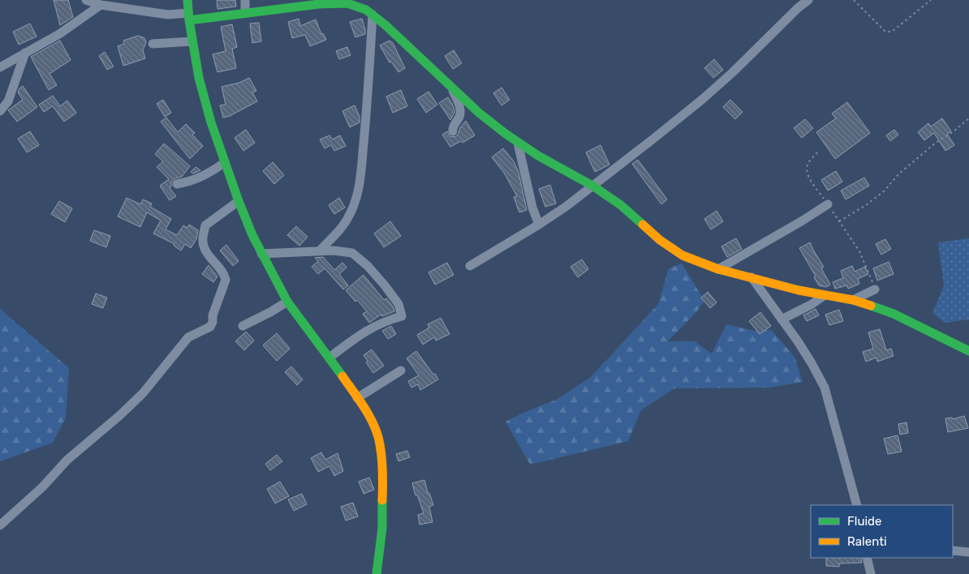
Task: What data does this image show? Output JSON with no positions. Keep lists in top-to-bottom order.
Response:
{
  "legend": ["Fluide", "Ralenti"]
}
